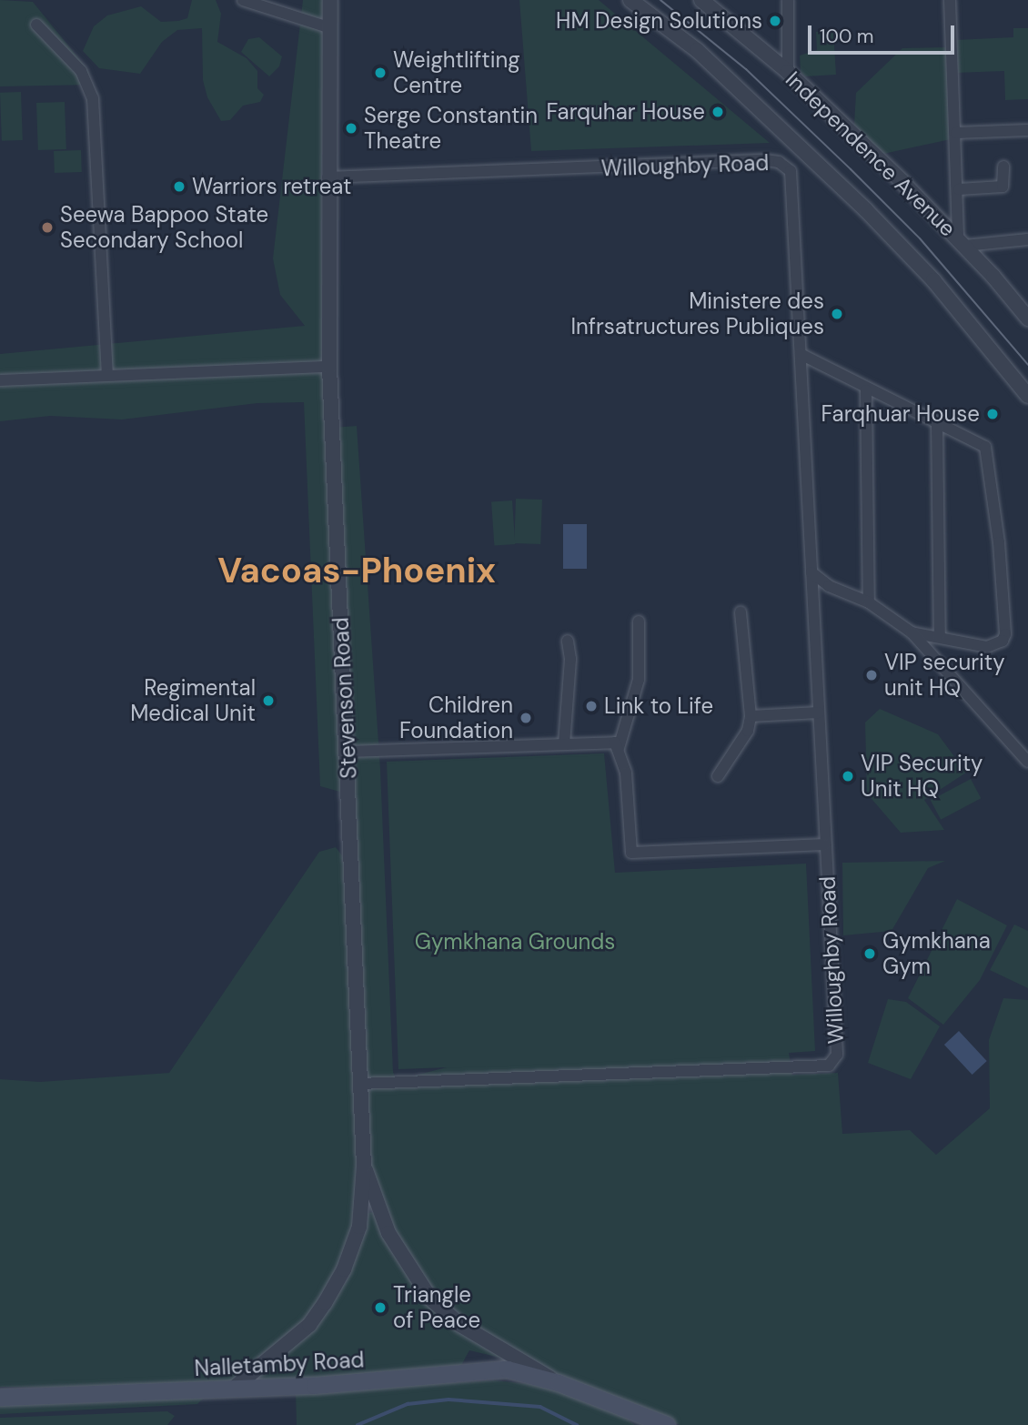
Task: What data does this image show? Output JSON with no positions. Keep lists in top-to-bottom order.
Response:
{
  "streets": {
    "main road": ["Nalletamby Road"],
    "street": ["Independence Avenue", "Willoughby Road", "Stevenson Road"]
  },
  "crossings": [
    ["Willoughby Road", "Stevenson Road"],
    ["Stevenson Road", "Nalletamby Road"]
  ],
  "districts": ["Vacoas-Phoenix"],
  "parks": ["Gymkhana Grounds"],
  "places": [
    "HM Design Solutions",
    "Weightlifting Centre",
    "Farquhar House",
    "Serge Constantin Theatre",
    "Warriors retreat",
    "Seewa Bappoo State Secondary School",
    "Ministere des Infrsatructures Publiques",
    "Farqhuar House",
    "VIP security unit HQ",
    "Regimental Medical Unit",
    "Link to Life",
    "Children Foundation",
    "VIP Security Unit HQ",
    "Gymkhana Gym",
    "Triangle of Peace"
  ],
  "scale_bar": "100 m"
}
